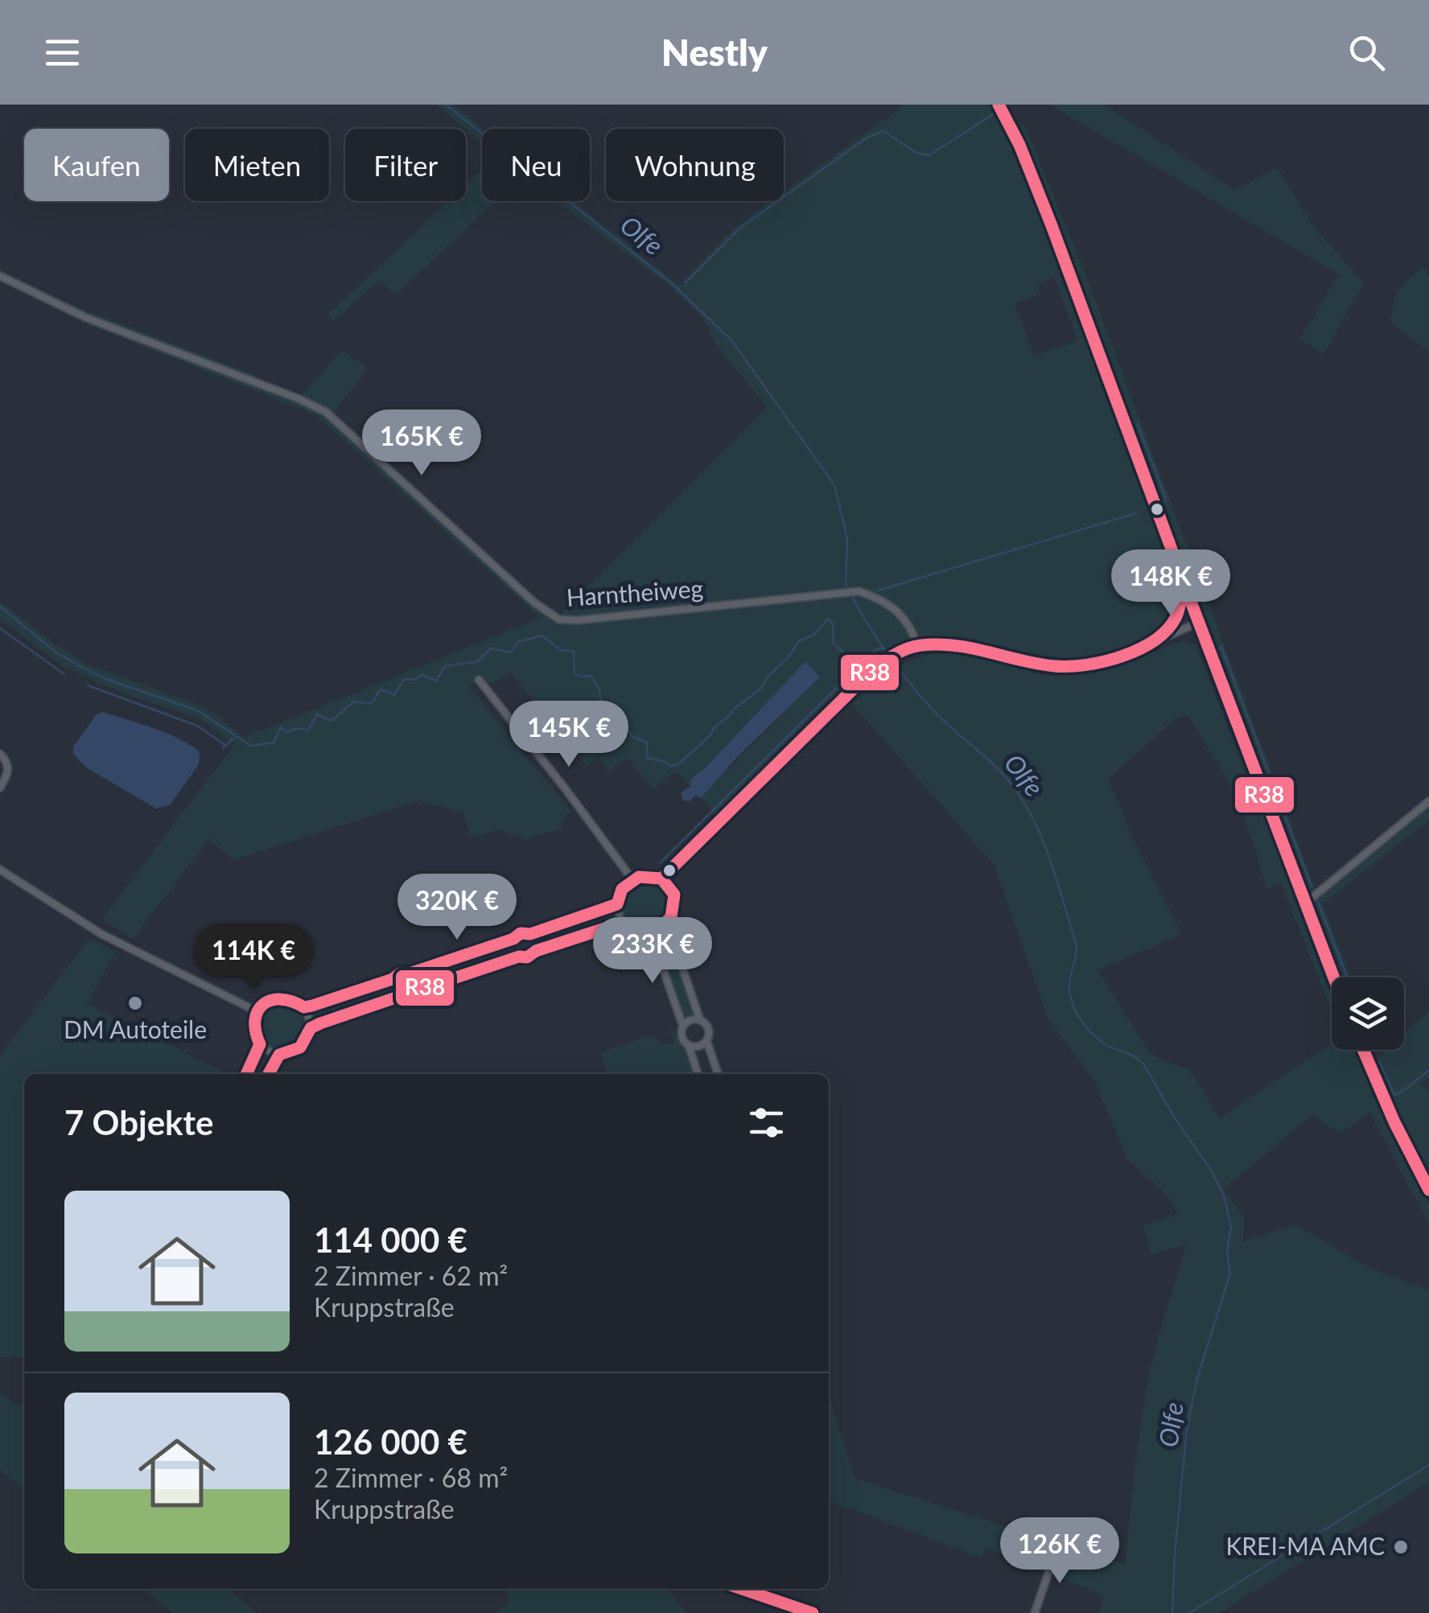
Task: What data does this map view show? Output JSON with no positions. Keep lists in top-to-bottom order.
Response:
{
  "streets": {
    "street": ["Harntheiweg"]
  },
  "water": ["Olfe"],
  "places": ["DM Autoteile", "KREI-MA AMC"],
  "lines": ["transit line R38"],
  "page": {
    "header": "Nestly",
    "chip": [
      "Kaufen",
      "Mieten",
      "Filter",
      "Neu",
      "Wohnung"
    ],
    "price": [
      "165K €",
      "148K €",
      "145K €",
      "320K €",
      "233K €",
      "114K €",
      "126K €"
    ],
    "heading": "7 Objekte",
    "list": [
      {
        "name": "114 000 €",
        "note": "2 Zimmer · 62 m² · Kruppstraße"
      },
      {
        "name": "126 000 €",
        "note": "2 Zimmer · 68 m² · Kruppstraße"
      }
    ]
  }
}
